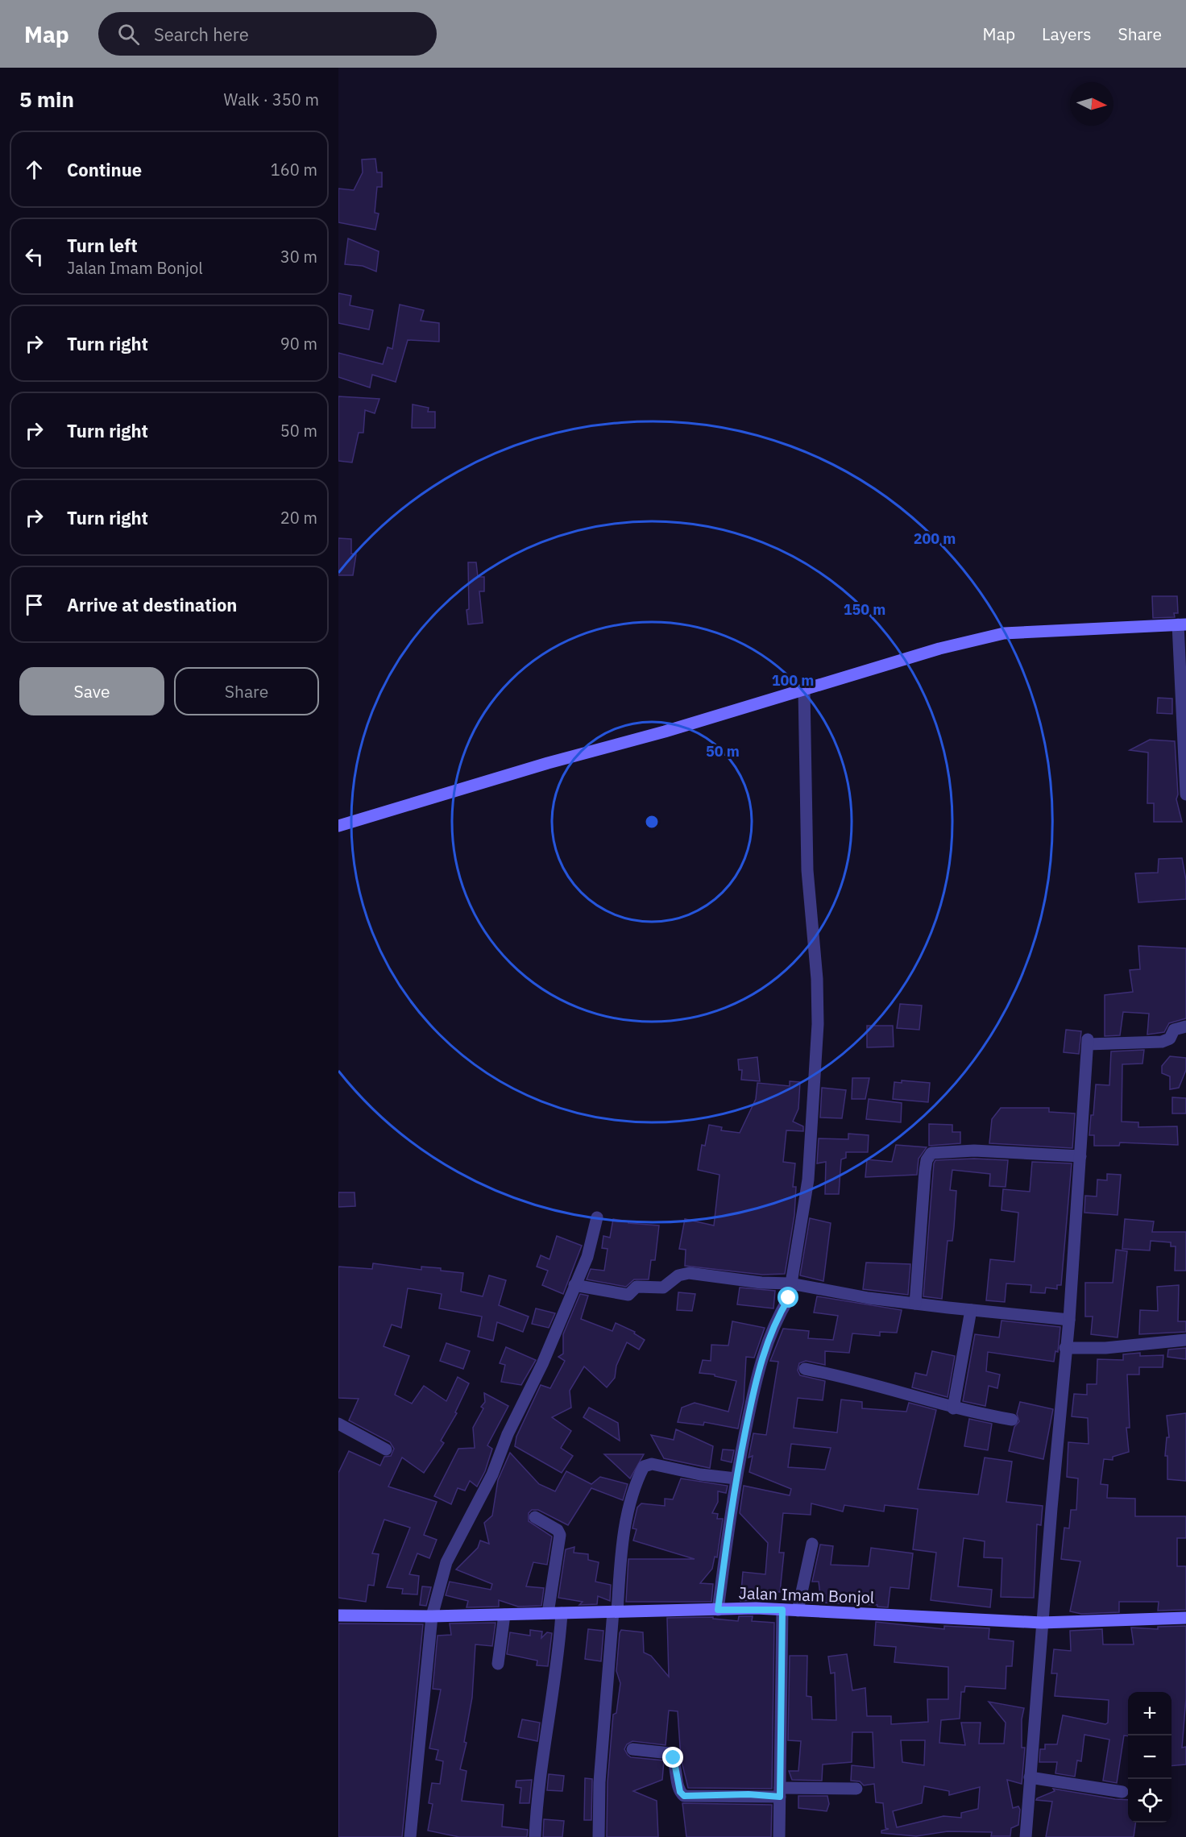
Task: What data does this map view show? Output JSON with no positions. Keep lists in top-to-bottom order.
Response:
{
  "streets": {
    "street": ["Jalan Imam Bonjol"]
  },
  "north": "right",
  "page": {
    "header": "Map",
    "search": "Search here",
    "nav": ["Map", "Layers", "Share"],
    "heading": ["5 min", "Walk · 350 m"],
    "list": [
      ["Continue", "160 m"],
      ["Turn left", "Jalan Imam Bonjol", "30 m"],
      ["Turn right", "90 m"],
      ["Turn right", "50 m"],
      ["Turn right", "20 m"],
      "Arrive at destination"
    ],
    "buttons": ["Save", "Share"],
    "map_buttons": ["+", "−"]
  },
  "rings": [
    "200 m",
    "150 m",
    "100 m",
    "50 m"
  ]
}
